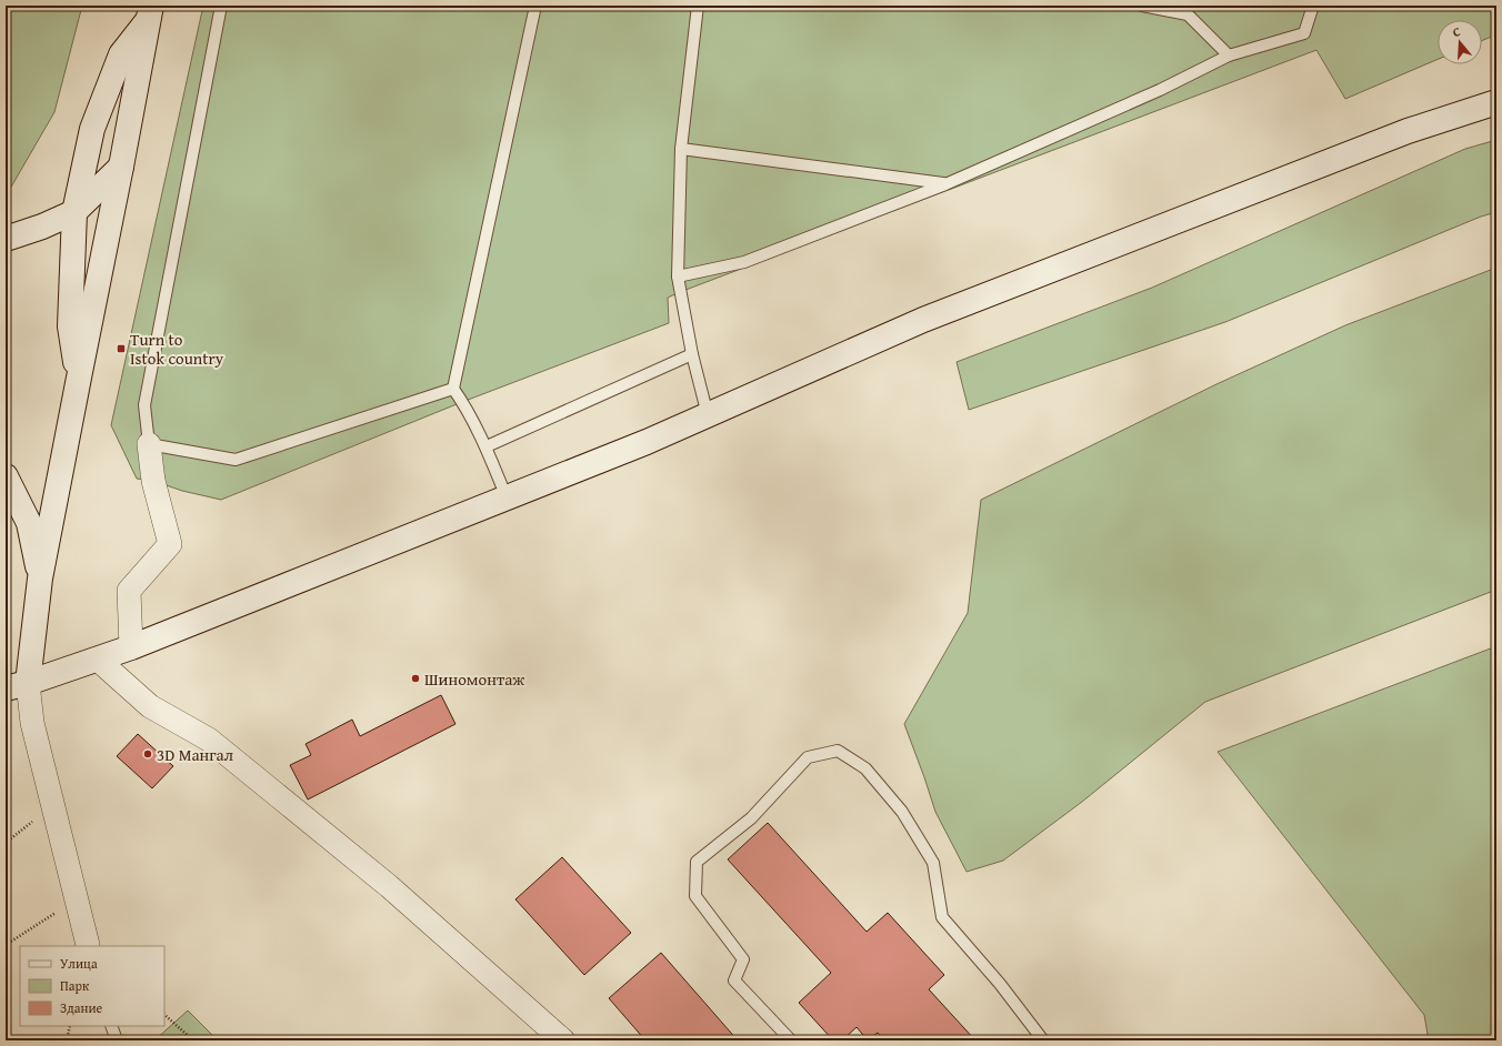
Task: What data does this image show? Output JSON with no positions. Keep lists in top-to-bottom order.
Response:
{
  "places": {
    "transit": ["Turn to Istok country"],
    "other": ["Шиномонтаж", "3D Мангал"]
  },
  "legend": ["Улица", "Парк", "Здание"],
  "north": "top"
}
